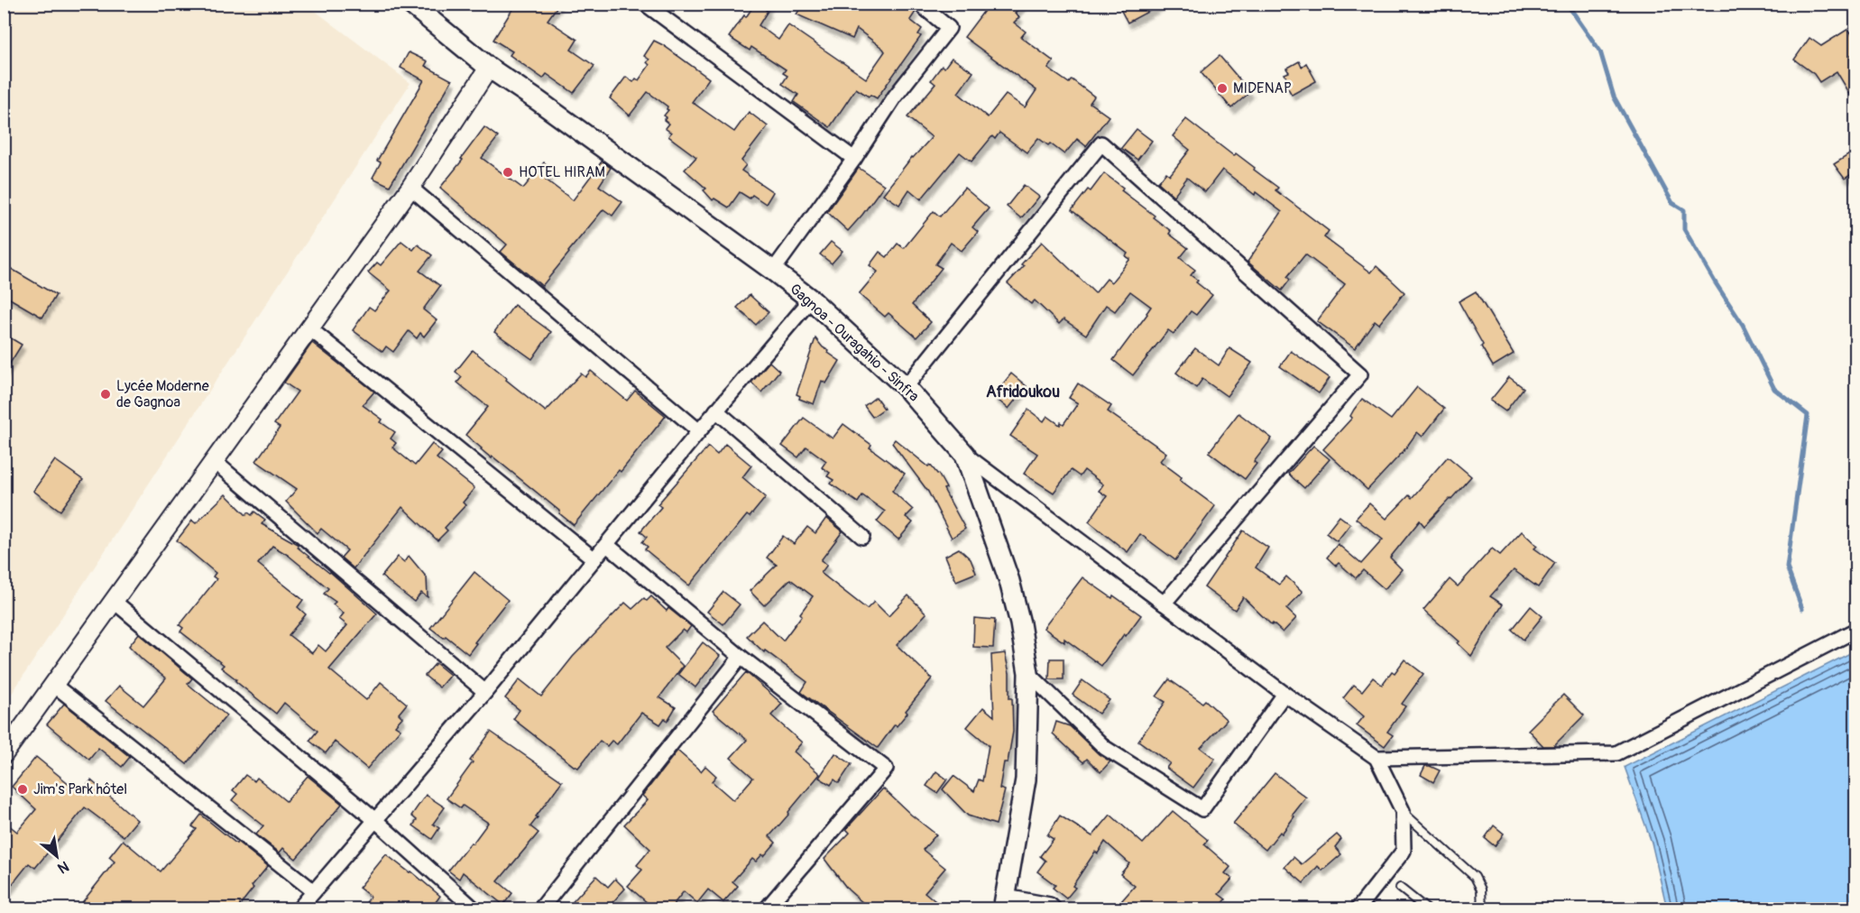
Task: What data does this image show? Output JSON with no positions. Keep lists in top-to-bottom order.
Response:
{
  "streets": {
    "main road": ["Gagnoa - Ouragahio - Sinfra"]
  },
  "districts": ["Afridoukou"],
  "places": [
    "MIDENAP",
    "HOTEL HIRAM",
    "Lycée Moderne de Gagnoa",
    "Jim's Park hôtel"
  ],
  "north": "bottom right"
}
